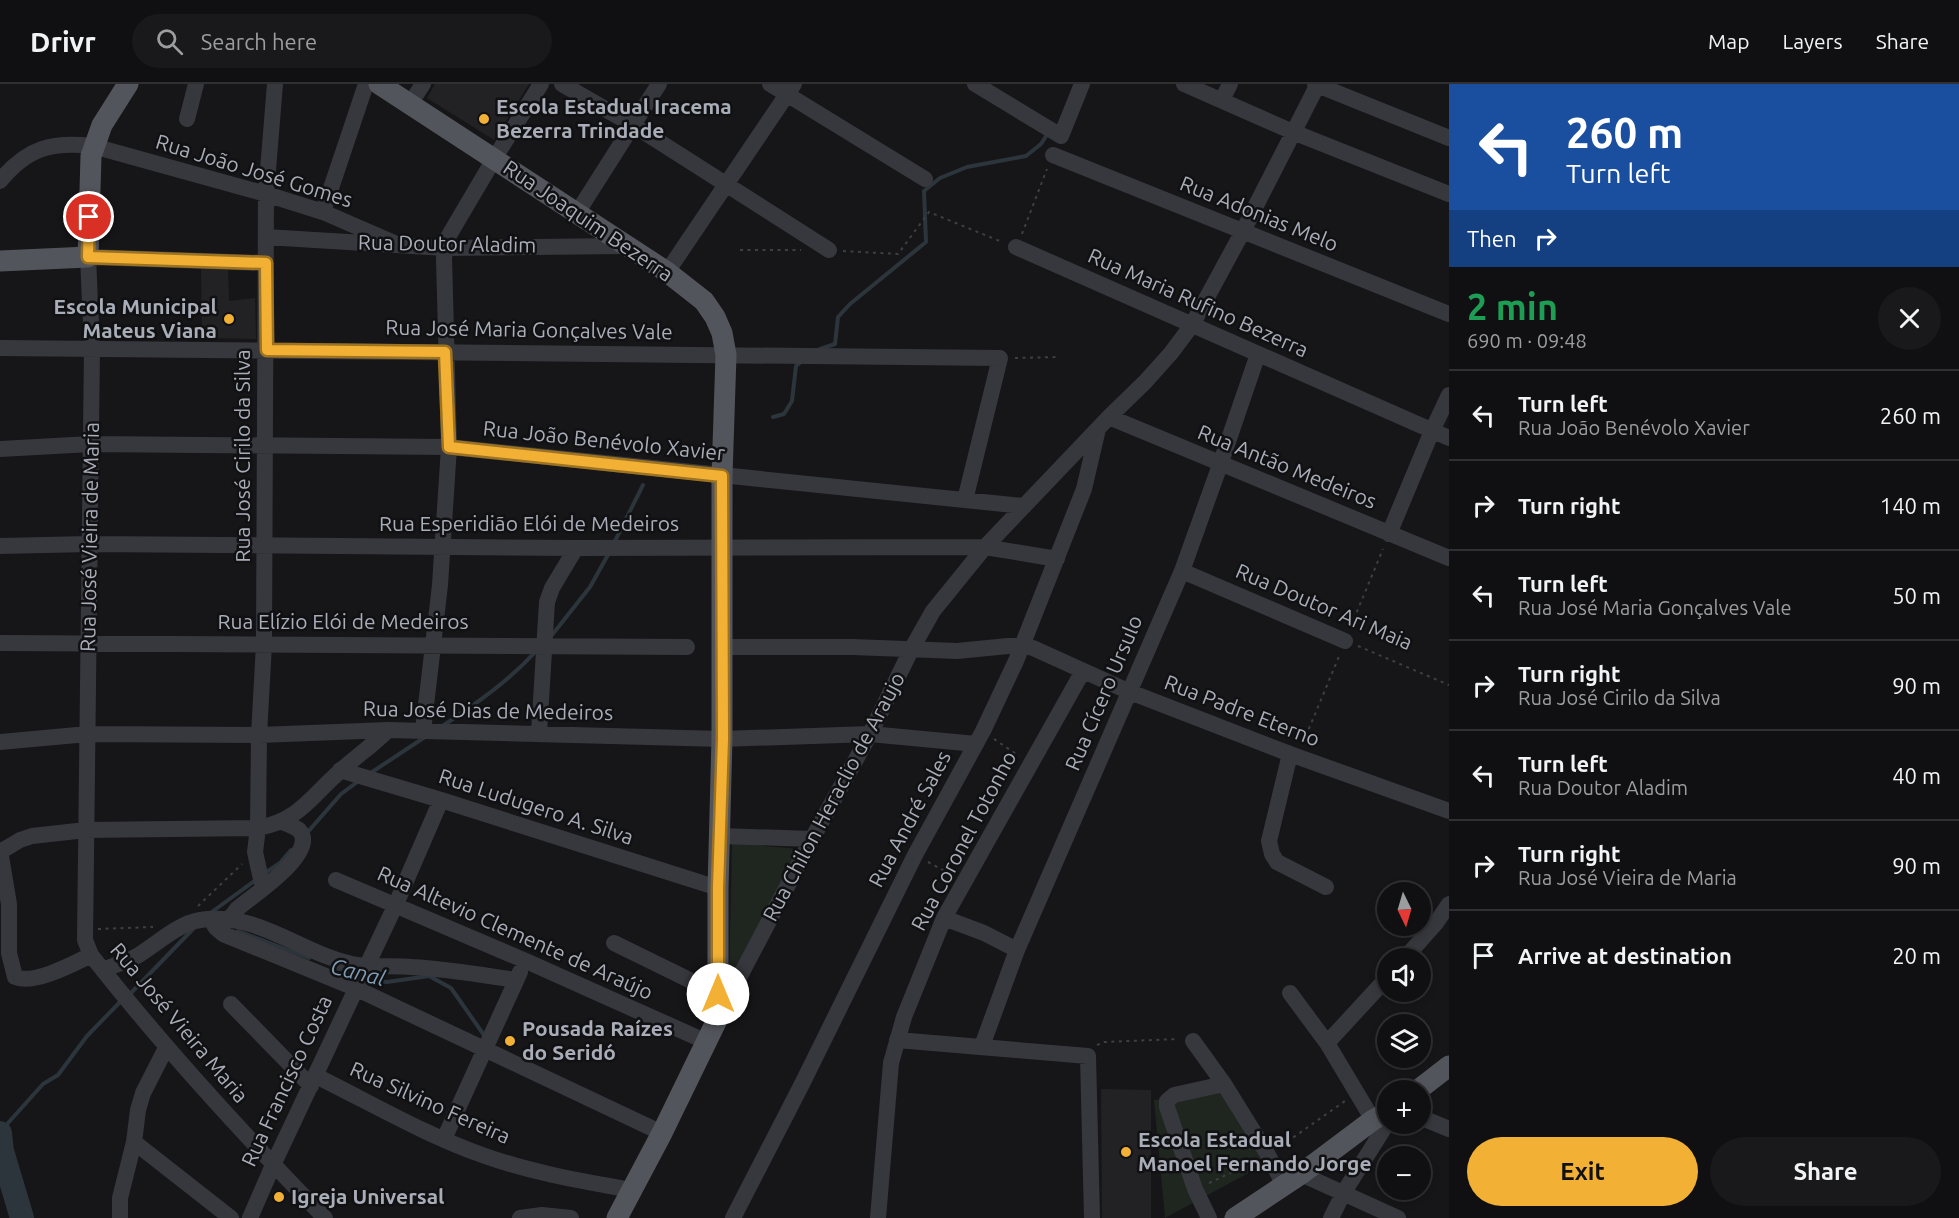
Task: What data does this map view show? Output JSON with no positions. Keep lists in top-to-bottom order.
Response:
{
  "streets": {
    "main road": ["Rua Joaquim Bezerra", "Rua José Vieira de Maria", "Rua Chilon Heraclio de Araujo"],
    "street": [
      "Rua João José Gomes",
      "Rua Adonias Melo",
      "Rua Doutor Aladim",
      "Rua Maria Rufino Bezerra",
      "Rua José Maria Gonçalves Vale",
      "Rua João Benévolo Xavier",
      "Rua José Cirilo da Silva",
      "Rua Antão Medeiros",
      "Rua Esperidião Elói de Medeiros",
      "Rua Doutor Ari Maia",
      "Rua Elízio Elói de Medeiros",
      "Rua Cícero Ursulo",
      "Rua José Dias de Medeiros",
      "Rua Padre Eterno",
      "Rua Ludugero A. Silva",
      "Rua André Sales",
      "Rua Coronel Totonho",
      "Rua Altevio Clemente de Araújo",
      "Rua José Vieira Maria",
      "Rua Francisco Costa",
      "Rua Silvino Fereira"
    ]
  },
  "crossings": [
    ["Rua João José Gomes", "Rua Doutor Aladim"],
    ["Rua João José Gomes", "Rua José Cirilo da Silva"],
    ["Rua João José Gomes", "Rua José Vieira de Maria"],
    ["Rua Joaquim Bezerra", "Rua Doutor Aladim"],
    ["Rua Joaquim Bezerra", "Rua José Maria Gonçalves Vale"],
    ["Rua Joaquim Bezerra", "Rua João Benévolo Xavier"],
    ["Rua Joaquim Bezerra", "Rua Esperidião Elói de Medeiros"],
    ["Rua Joaquim Bezerra", "Rua José Dias de Medeiros"],
    ["Rua Joaquim Bezerra", "Rua Chilon Heraclio de Araujo"],
    ["Rua Joaquim Bezerra", "Rua Ludugero A. Silva"],
    ["Rua Doutor Aladim", "Rua José Cirilo da Silva"],
    ["Rua Maria Rufino Bezerra", "Rua Cícero Ursulo"],
    ["Rua José Maria Gonçalves Vale", "Rua José Cirilo da Silva"],
    ["Rua José Maria Gonçalves Vale", "Rua José Vieira de Maria"],
    ["Rua João Benévolo Xavier", "Rua José Cirilo da Silva"],
    ["Rua João Benévolo Xavier", "Rua José Vieira de Maria"],
    ["Rua João Benévolo Xavier", "Rua Chilon Heraclio de Araujo"],
    ["Rua José Cirilo da Silva", "Rua Esperidião Elói de Medeiros"],
    ["Rua José Cirilo da Silva", "Rua Elízio Elói de Medeiros"],
    ["Rua José Cirilo da Silva", "Rua José Dias de Medeiros"],
    ["Rua Antão Medeiros", "Rua Cícero Ursulo"],
    ["Rua Antão Medeiros", "Rua Chilon Heraclio de Araujo"],
    ["Rua Antão Medeiros", "Rua André Sales"],
    ["Rua Esperidião Elói de Medeiros", "Rua José Vieira de Maria"],
    ["Rua Esperidião Elói de Medeiros", "Rua Chilon Heraclio de Araujo"],
    ["Rua Esperidião Elói de Medeiros", "Rua André Sales"],
    ["Rua José Vieira de Maria", "Rua Elízio Elói de Medeiros"],
    ["Rua José Vieira de Maria", "Rua José Dias de Medeiros"],
    ["Rua José Vieira de Maria", "Rua José Vieira Maria"],
    ["Rua Doutor Ari Maia", "Rua Cícero Ursulo"],
    ["Rua Cícero Ursulo", "Rua Padre Eterno"],
    ["Rua José Dias de Medeiros", "Rua Chilon Heraclio de Araujo"],
    ["Rua José Dias de Medeiros", "Rua André Sales"],
    ["Rua Padre Eterno", "Rua André Sales"],
    ["Rua Padre Eterno", "Rua Coronel Totonho"],
    ["Rua Chilon Heraclio de Araujo", "Rua André Sales"],
    ["Rua Chilon Heraclio de Araujo", "Rua Altevio Clemente de Araújo"],
    ["Rua Chilon Heraclio de Araujo", "Rua Silvino Fereira"],
    ["Rua Ludugero A. Silva", "Rua Francisco Costa"],
    ["Rua Altevio Clemente de Araújo", "Rua Francisco Costa"],
    ["Rua José Vieira Maria", "Rua Francisco Costa"],
    ["Rua Francisco Costa", "Rua Silvino Fereira"]
  ],
  "water": ["Canal"],
  "places": [
    "Escola Estadual Iracema Bezerra Trindade",
    "Escola Municipal Mateus Viana",
    "Pousada Raízes do Seridó",
    "Escola Estadual Manoel Fernando Jorge",
    "Igreja Universal"
  ],
  "north": "bottom",
  "page": {
    "header": "Drivr",
    "search": "Search here",
    "nav": ["Map", "Layers", "Share"],
    "turn": ["260 m", "Turn left"],
    "then": "Then",
    "heading": ["2 min", "690 m · 09:48"],
    "list": [
      {
        "name": "Turn left",
        "note": "Rua João Benévolo Xavier",
        "value": "260 m"
      },
      {
        "name": "Turn right",
        "value": "140 m"
      },
      {
        "name": "Turn left",
        "note": "Rua José Maria Gonçalves Vale",
        "value": "50 m"
      },
      {
        "name": "Turn right",
        "note": "Rua José Cirilo da Silva",
        "value": "90 m"
      },
      {
        "name": "Turn left",
        "note": "Rua Doutor Aladim",
        "value": "40 m"
      },
      {
        "name": "Turn right",
        "note": "Rua José Vieira de Maria",
        "value": "90 m"
      },
      {
        "name": "Arrive at destination",
        "value": "20 m"
      }
    ],
    "map_buttons": ["+", "−"],
    "buttons": ["Exit", "Share"]
  }
}
